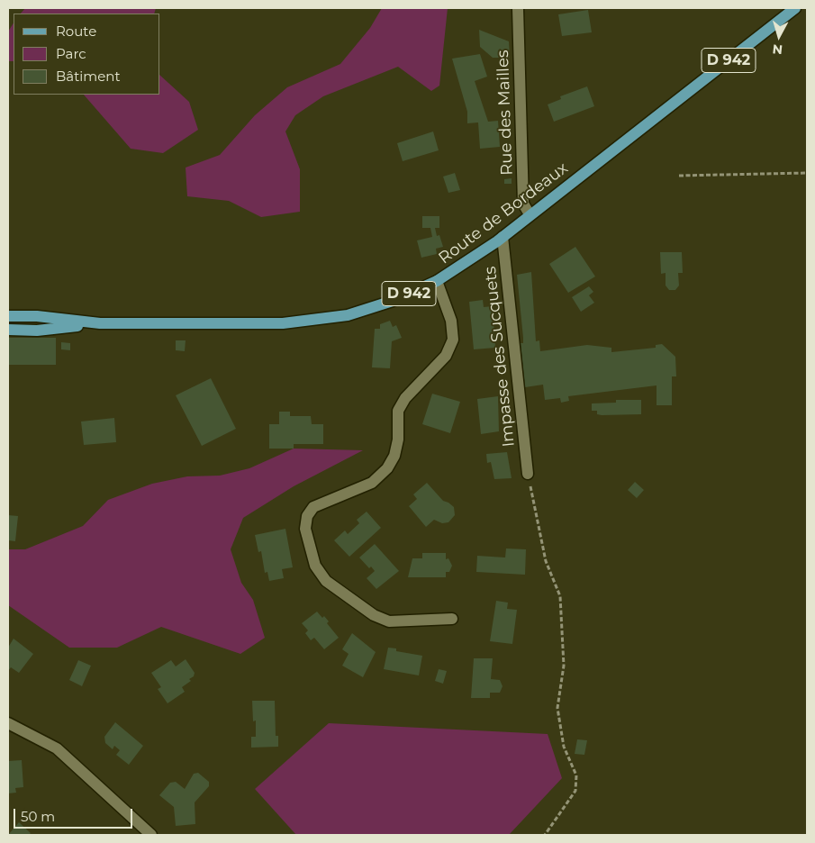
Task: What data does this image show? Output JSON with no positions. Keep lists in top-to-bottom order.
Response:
{
  "streets": {
    "main road": ["D 942", "Route de Bordeaux"],
    "street": ["Rue des Mailles", "Impasse des Sucquets"]
  },
  "crossings": [
    ["Rue des Mailles", "Route de Bordeaux"],
    ["Route de Bordeaux", "Impasse des Sucquets"]
  ],
  "legend": ["Route", "Parc", "Bâtiment"],
  "scale_bar": "50 m",
  "north": "bottom"
}
